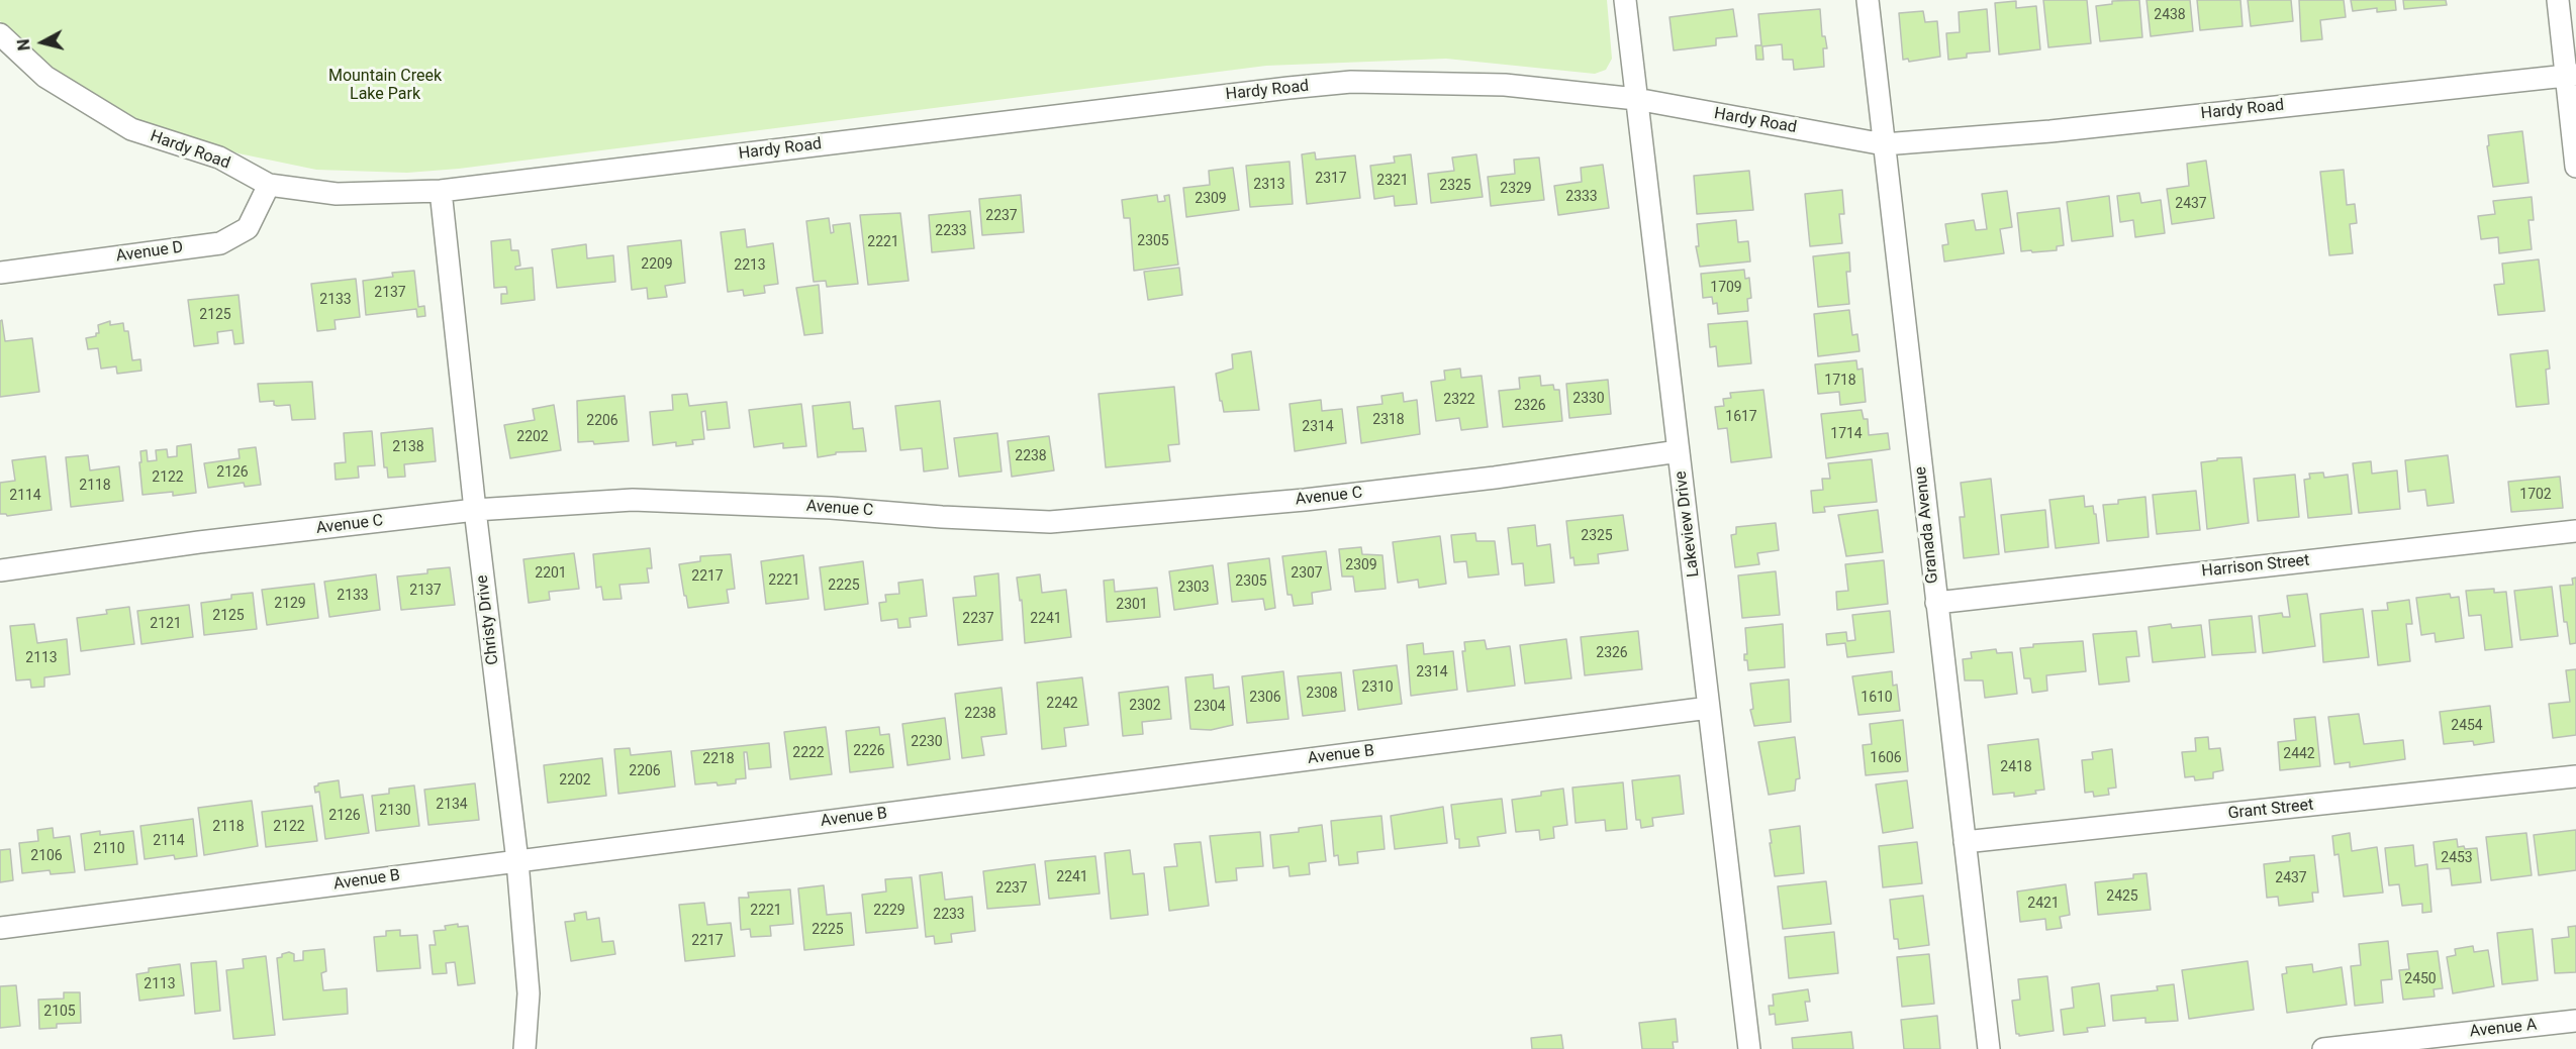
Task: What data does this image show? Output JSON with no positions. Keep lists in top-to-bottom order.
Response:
{
  "streets": {
    "street": [
      "Hardy Road",
      "Avenue D",
      "Avenue C",
      "Lakeview Drive",
      "Granada Avenue",
      "Harrison Street",
      "Christy Drive",
      "Avenue B",
      "Grant Street",
      "Avenue A"
    ]
  },
  "crossings": [
    ["Hardy Road", "Avenue D"],
    ["Hardy Road", "Lakeview Drive"],
    ["Hardy Road", "Granada Avenue"],
    ["Hardy Road", "Christy Drive"],
    ["Avenue C", "Lakeview Drive"],
    ["Avenue C", "Christy Drive"],
    ["Lakeview Drive", "Avenue B"],
    ["Granada Avenue", "Harrison Street"],
    ["Granada Avenue", "Grant Street"],
    ["Christy Drive", "Avenue B"]
  ],
  "parks": ["Mountain Creek Lake Park"],
  "house_numbers": [
    "2438",
    "2317",
    "2321",
    "2313",
    "2325",
    "2329",
    "2333",
    "2309",
    "2437",
    "2237",
    "2233",
    "2305",
    "2221",
    "2209",
    "2213",
    "1709",
    "2137",
    "2133",
    "2125",
    "1718",
    "2330",
    "2322",
    "2326",
    "1617",
    "2318",
    "2206",
    "2314",
    "1714",
    "2202",
    "2138",
    "2238",
    "2126",
    "2122",
    "2118",
    "1702",
    "2114",
    "2325",
    "2309",
    "2201",
    "2307",
    "2217",
    "2221",
    "2305",
    "2225",
    "2303",
    "2137",
    "2133",
    "2129",
    "2301",
    "2125",
    "2237",
    "2241",
    "2121",
    "2326",
    "2113",
    "2314",
    "2310",
    "2308",
    "2306",
    "1610",
    "2242",
    "2302",
    "2304",
    "2238",
    "2454",
    "2230",
    "2226",
    "2222",
    "2442",
    "1606",
    "2218",
    "2418",
    "2206",
    "2202",
    "2134",
    "2130",
    "2126",
    "2118",
    "2122",
    "2114",
    "2110",
    "2106",
    "2453",
    "2241",
    "2437",
    "2237",
    "2425",
    "2421",
    "2221",
    "2229",
    "2233",
    "2225",
    "2217",
    "2450",
    "2113",
    "2105"
  ],
  "north": "left"
}
